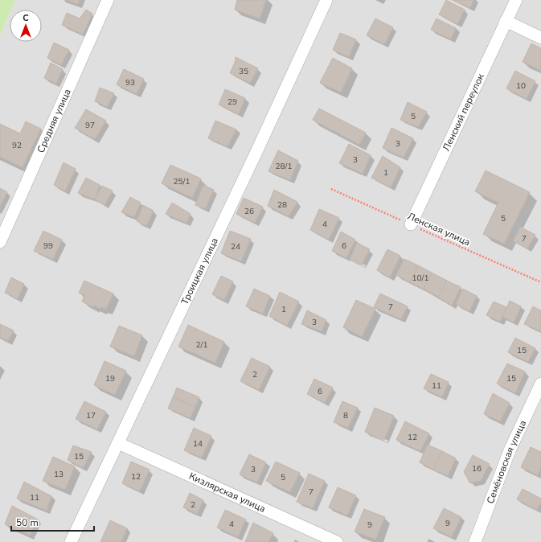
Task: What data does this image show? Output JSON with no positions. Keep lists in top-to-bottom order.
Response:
{
  "streets": {
    "street": [
      "Ленский переулок",
      "Средняя улица",
      "Троицкая улица",
      "Семёновская улица",
      "Кизлярская улица"
    ],
    "path": ["Ленская улица"]
  },
  "crossings": [
    ["Ленский переулок", "Ленская улица"],
    ["Троицкая улица", "Кизлярская улица"]
  ],
  "house_numbers": [
    "35",
    "93",
    "10",
    "29",
    "5",
    "97",
    "3",
    "92",
    "3",
    "28/1",
    "1",
    "25/1",
    "28",
    "26",
    "5",
    "4",
    "7",
    "99",
    "6",
    "24",
    "10/1",
    "7",
    "1",
    "3",
    "2/1",
    "15",
    "2",
    "19",
    "15",
    "11",
    "6",
    "17",
    "8",
    "12",
    "14",
    "15",
    "16",
    "3",
    "13",
    "12",
    "5",
    "7",
    "11",
    "2",
    "9",
    "4",
    "9"
  ],
  "scale_bar": "50 m",
  "north": "top"
}
